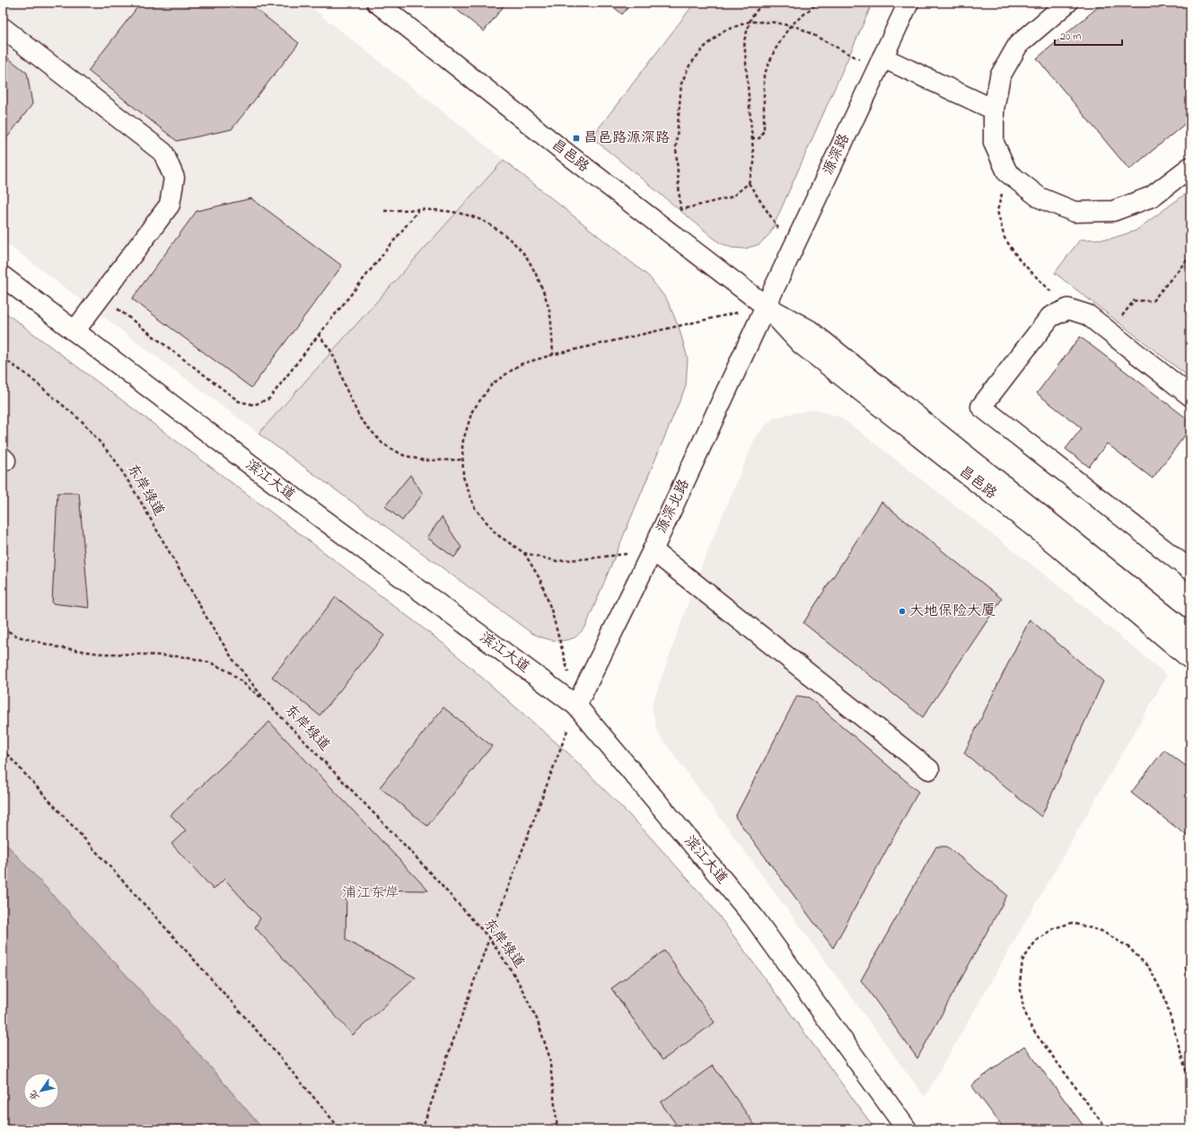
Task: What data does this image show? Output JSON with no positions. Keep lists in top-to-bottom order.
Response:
{
  "streets": {
    "main road": [
      "源深路",
      "昌邑路",
      "滨江大道",
      "源深北路"
    ],
    "path": ["东岸绿道"]
  },
  "crossings": [
    ["源深路", "昌邑路"],
    ["源深路", "源深北路"],
    ["昌邑路", "源深北路"],
    ["滨江大道", "源深北路"]
  ],
  "parks": ["浦江东岸"],
  "places": {
    "transit": ["昌邑路源深路"],
    "other": ["大地保险大厦"]
  },
  "scale_bar": "20 m",
  "north": "bottom left"
}
